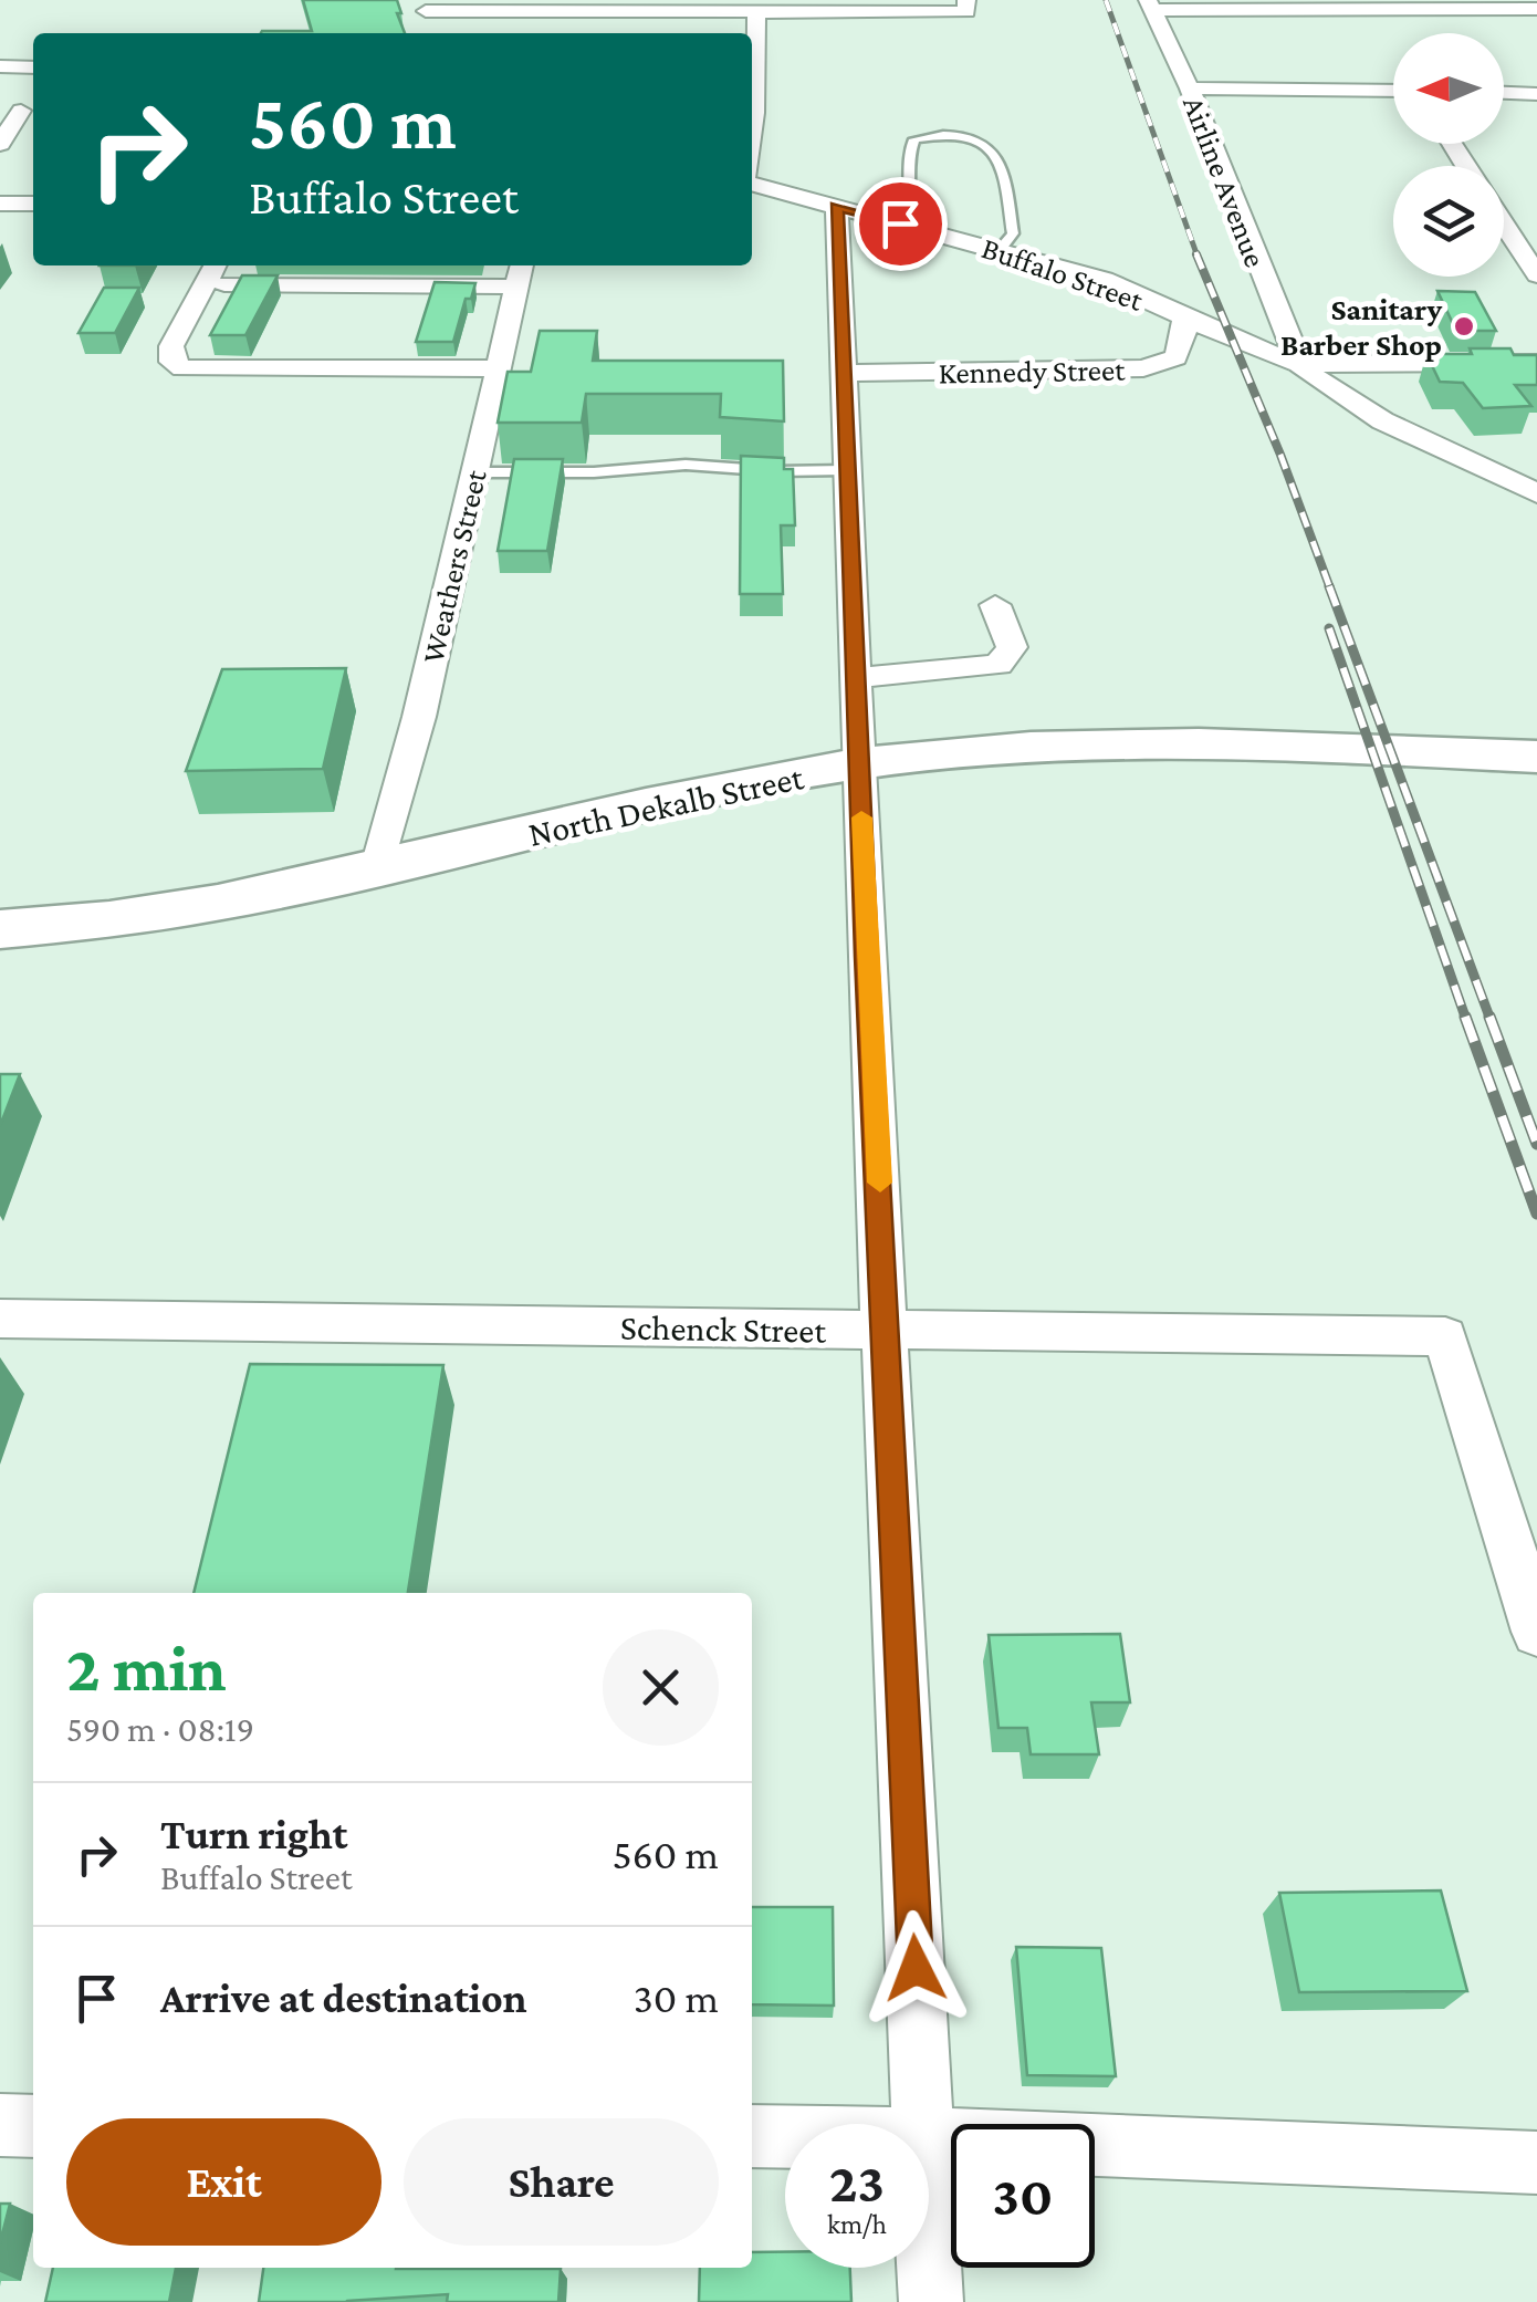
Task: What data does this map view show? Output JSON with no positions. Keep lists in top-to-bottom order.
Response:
{
  "streets": {
    "main road": ["North Dekalb Street"],
    "street": [
      "Airline Avenue",
      "Buffalo Street",
      "Kennedy Street",
      "Weathers Street",
      "Schenck Street"
    ]
  },
  "crossings": [
    ["Airline Avenue", "Buffalo Street"],
    ["Buffalo Street", "Kennedy Street"],
    ["Weathers Street", "North Dekalb Street"]
  ],
  "places": ["Sanitary Barber Shop"],
  "north": "left",
  "page": {
    "turn": ["560 m", "Buffalo Street"],
    "heading": ["2 min", "590 m · 08:19"],
    "list": [
      {
        "name": "Turn right",
        "note": "Buffalo Street",
        "value": "560 m"
      },
      {
        "name": "Arrive at destination",
        "value": "30 m"
      }
    ],
    "buttons": ["Exit", "Share"],
    "speed": "23 km/h",
    "limit": "30"
  }
}
